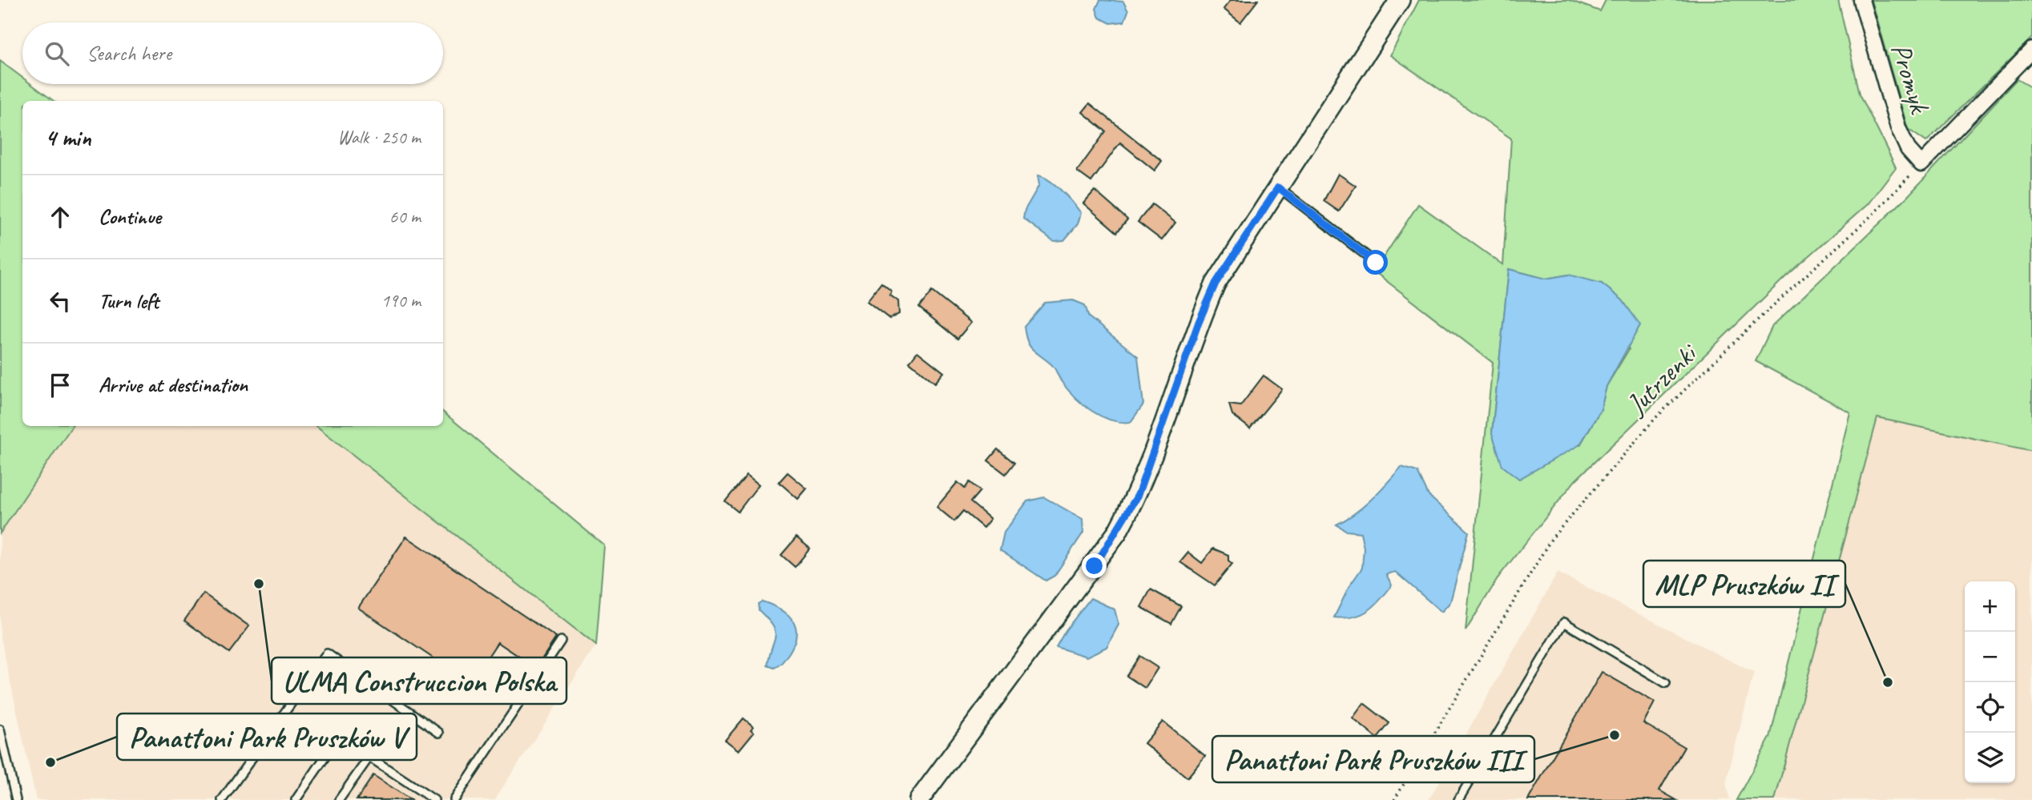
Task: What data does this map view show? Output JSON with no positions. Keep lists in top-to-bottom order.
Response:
{
  "streets": {
    "street": ["Promyk"],
    "path": ["Jutrzenki"]
  },
  "crossings": [
    ["Promyk", "Jutrzenki"]
  ],
  "places": [
    "ULMA Construccion Polska",
    "MLP Pruszków II",
    "Panattoni Park Pruszków III",
    "Panattoni Park Pruszków V"
  ],
  "page": {
    "search": "Search here",
    "heading": ["4 min", "Walk · 250 m"],
    "list": [
      ["Continue", "60 m"],
      ["Turn left", "190 m"],
      "Arrive at destination"
    ],
    "map_buttons": ["+", "−"]
  }
}
